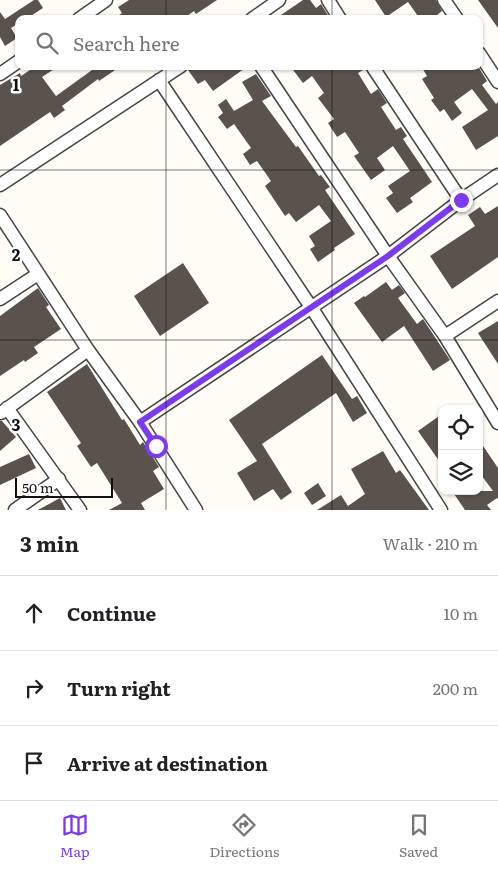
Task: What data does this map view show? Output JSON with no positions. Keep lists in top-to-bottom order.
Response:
{
  "scale_bar": "50 m",
  "page": {
    "search": "Search here",
    "scale": "50 m",
    "heading": ["3 min", "Walk · 210 m"],
    "list": [
      ["Continue", "10 m"],
      ["Turn right", "200 m"],
      "Arrive at destination"
    ],
    "nav": ["Map", "Directions", "Saved"]
  },
  "grid": {
    "rows": ["1", "2", "3"]
  }
}
